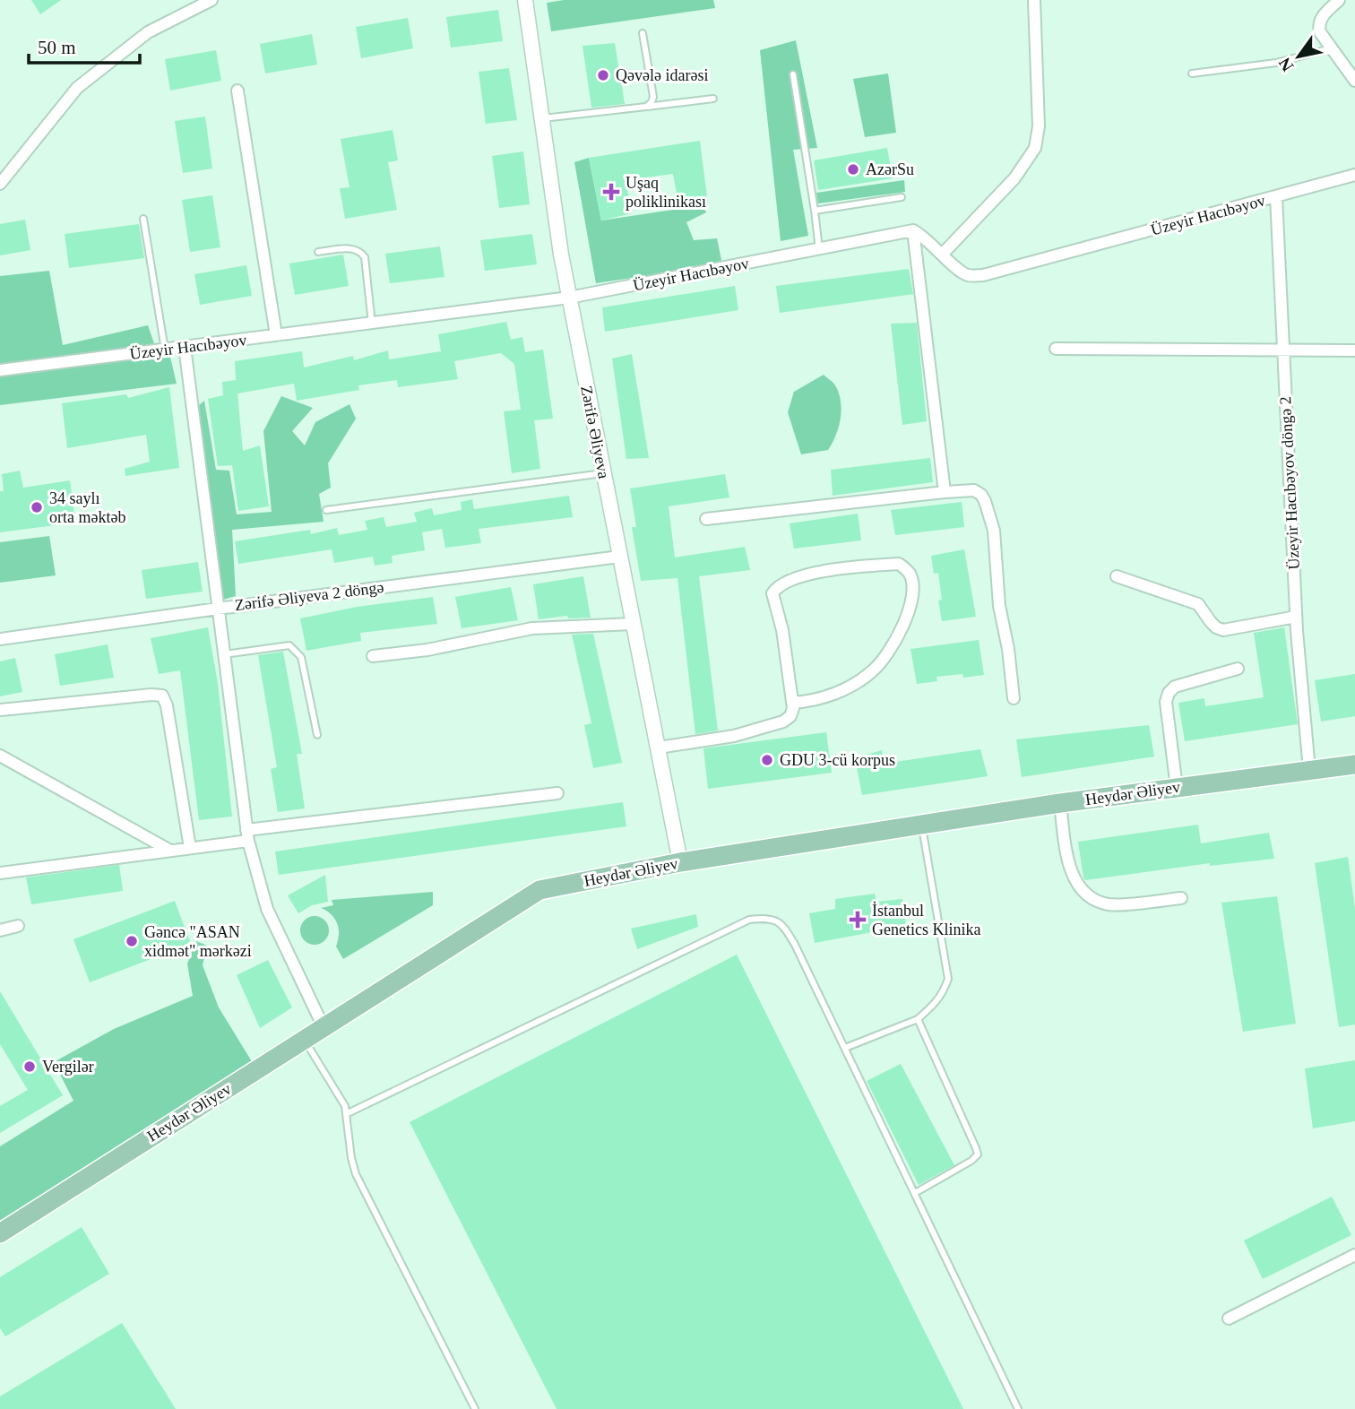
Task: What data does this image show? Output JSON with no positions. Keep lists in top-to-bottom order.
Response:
{
  "streets": {
    "main road": ["Heydər Əliyev"],
    "street": [
      "Üzeyir Hacıbəyov",
      "Zərifə Əliyeva",
      "Üzeyir Hacıbəyov döngə 2",
      "Zərifə Əliyeva 2 döngə"
    ]
  },
  "crossings": [
    ["Üzeyir Hacıbəyov", "Zərifə Əliyeva"],
    ["Üzeyir Hacıbəyov", "Üzeyir Hacıbəyov döngə 2"],
    ["Zərifə Əliyeva", "Zərifə Əliyeva 2 döngə"],
    ["Zərifə Əliyeva", "Heydər Əliyev"],
    ["Üzeyir Hacıbəyov döngə 2", "Heydər Əliyev"]
  ],
  "places": {
    "other": [
      "Qəvələ idarəsi",
      "AzərSu",
      "34 saylı orta məktəb",
      "GDU 3-cü korpus",
      "Gəncə \"ASAN xidmət\" mərkəzi",
      "Vergilər"
    ],
    "health": ["Uşaq poliklinikası", "İstanbul Genetics Klinika"]
  },
  "scale_bar": "50 m",
  "north": "bottom left"
}
